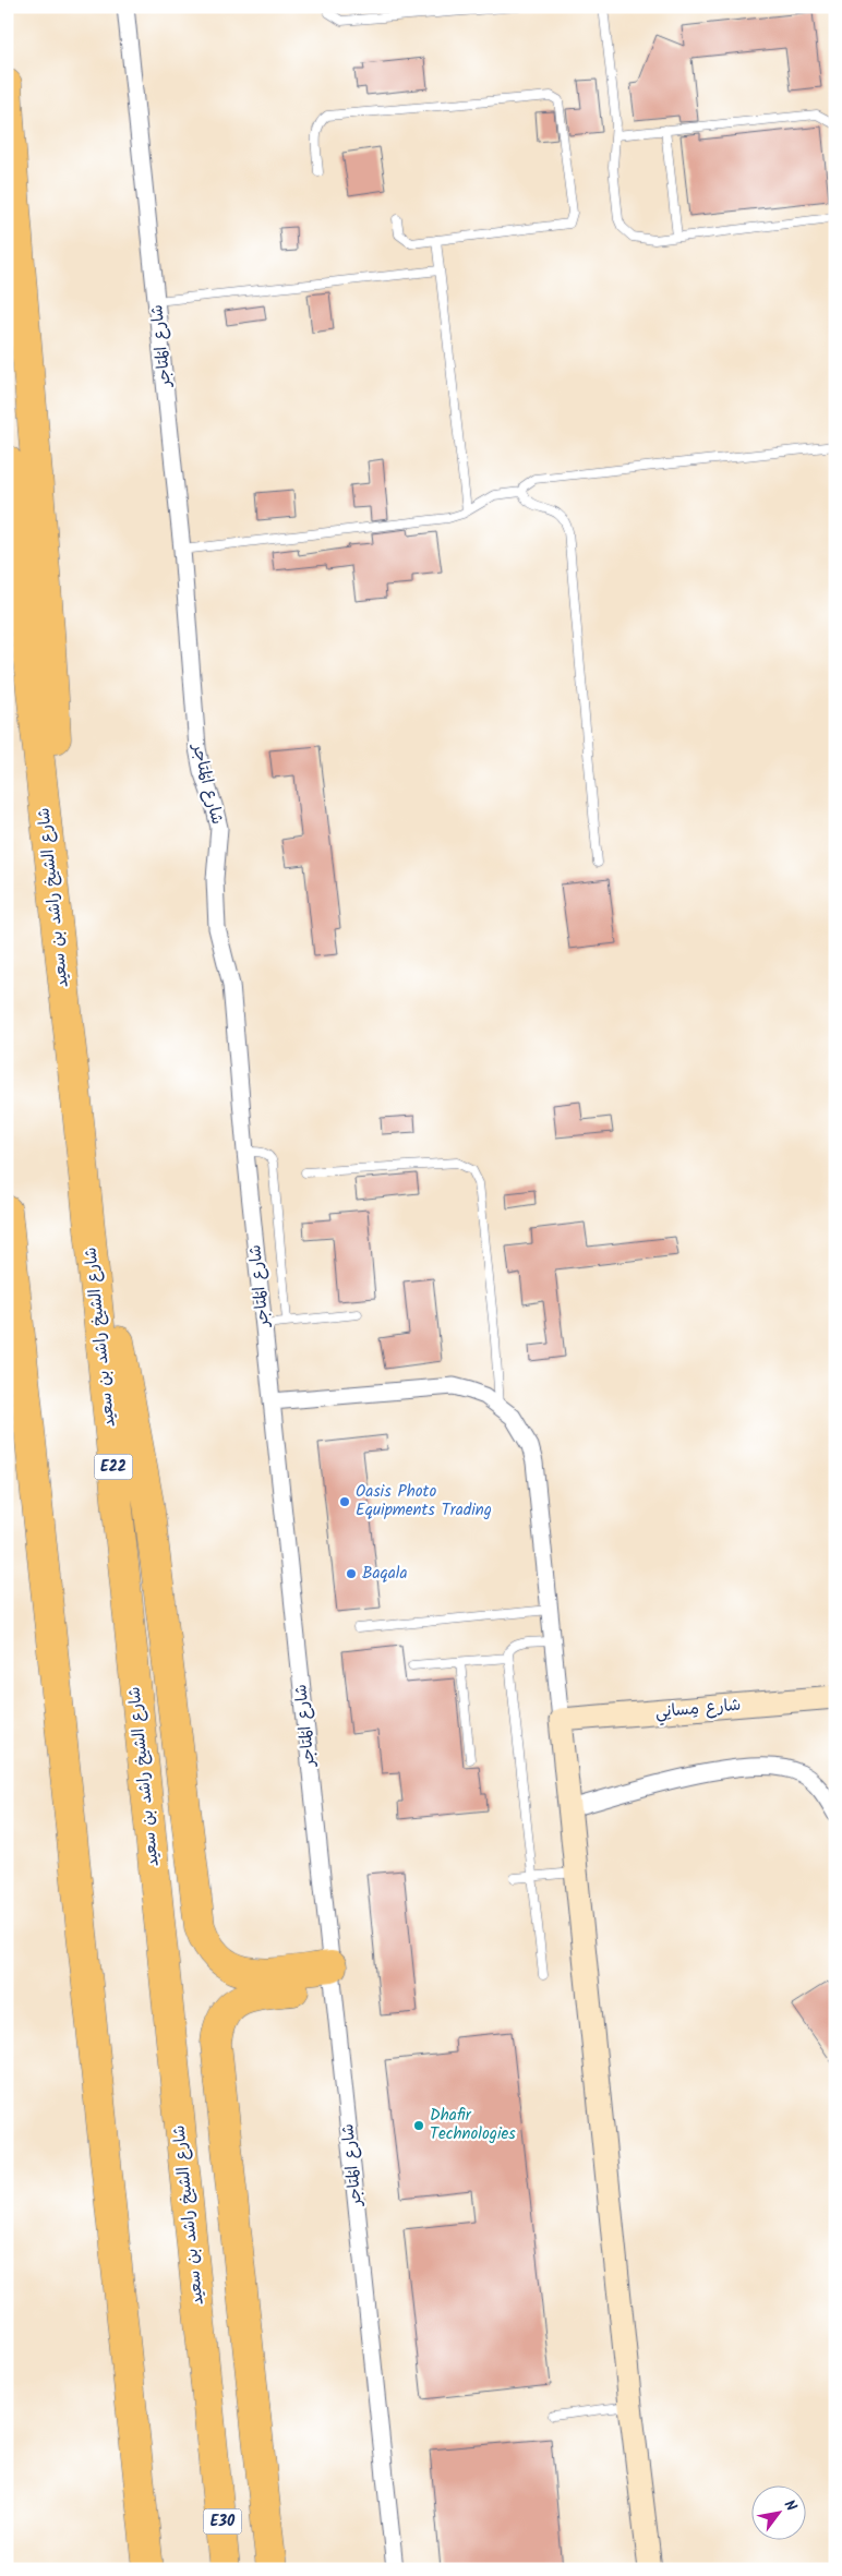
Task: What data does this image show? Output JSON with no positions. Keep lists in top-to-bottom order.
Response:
{
  "streets": {
    "highway": ["شارع الشيخ راشد بن سعيد", "E22", "E30"],
    "street": ["شارع المُتاجر", "شارع مِسانِي"]
  },
  "crossings": [
    ["شارع الشيخ راشد بن سعيد", "E22"],
    ["شارع الشيخ راشد بن سعيد", "E30"],
    ["E22", "E30"]
  ],
  "places": ["Oasis Photo Equipments Trading", "Baqala", "Dhafir Technologies"],
  "north": "top right"
}
